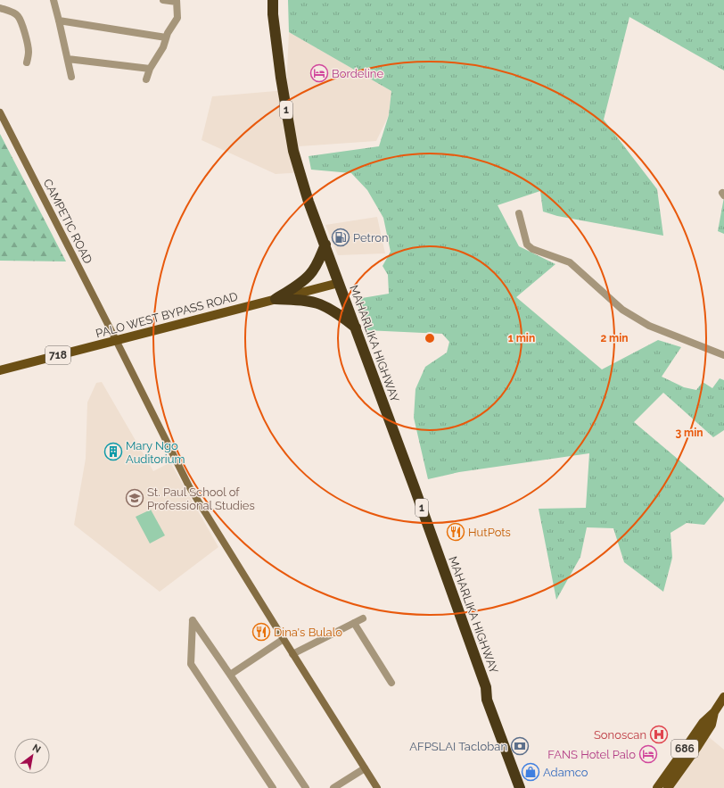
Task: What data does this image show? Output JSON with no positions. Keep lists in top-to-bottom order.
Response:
{
  "streets": {
    "highway": ["1", "MAHARLIKA HIGHWAY"],
    "main road": ["PALO WEST BYPASS ROAD", "718", "686"],
    "street": ["CAMPETIC ROAD"]
  },
  "crossings": [
    ["CAMPETIC ROAD", "PALO WEST BYPASS ROAD"],
    ["PALO WEST BYPASS ROAD", "MAHARLIKA HIGHWAY"]
  ],
  "places": {
    "hotel": ["Bordeline", "FANS Hotel Palo"],
    "fuel station": ["Petron"],
    "building": ["Mary Ngo Auditorium"],
    "school or university": ["St. Paul School of Professional Studies"],
    "restaurant": ["HutPots", "Dina's Bulalo"],
    "hospital": ["Sonoscan"],
    "bank": ["AFPSLAI Tacloban"],
    "shop": ["Adamco"]
  },
  "north": "top right",
  "rings": ["1 min", "2 min", "3 min"]
}
